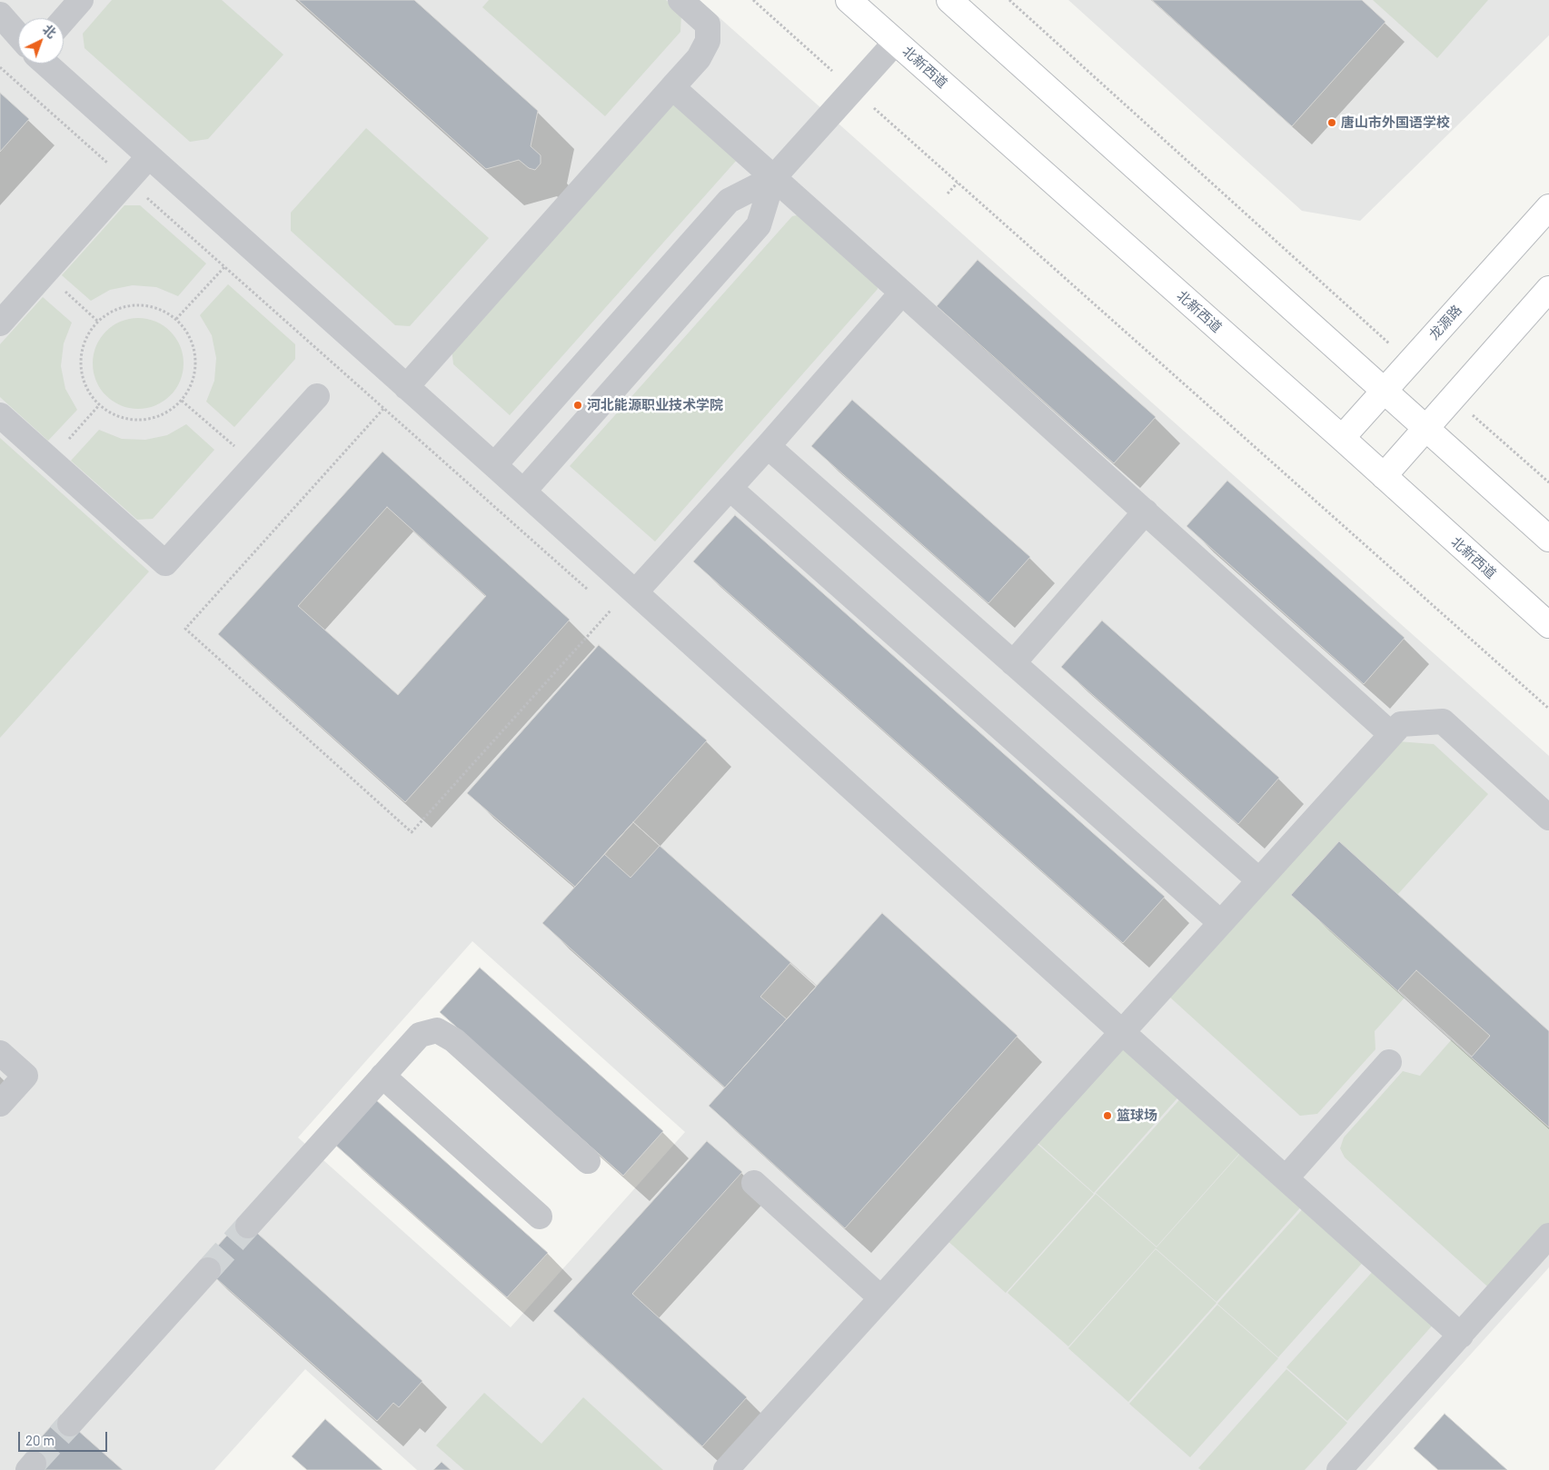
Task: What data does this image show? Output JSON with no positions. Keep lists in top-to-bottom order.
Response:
{
  "streets": {
    "main road": ["北新西道", "龙源路"]
  },
  "crossings": [
    ["北新西道", "龙源路"]
  ],
  "places": ["唐山市外国语学校", "河北能源职业技术学院", "篮球场"],
  "scale_bar": "20 m",
  "north": "top right"
}
